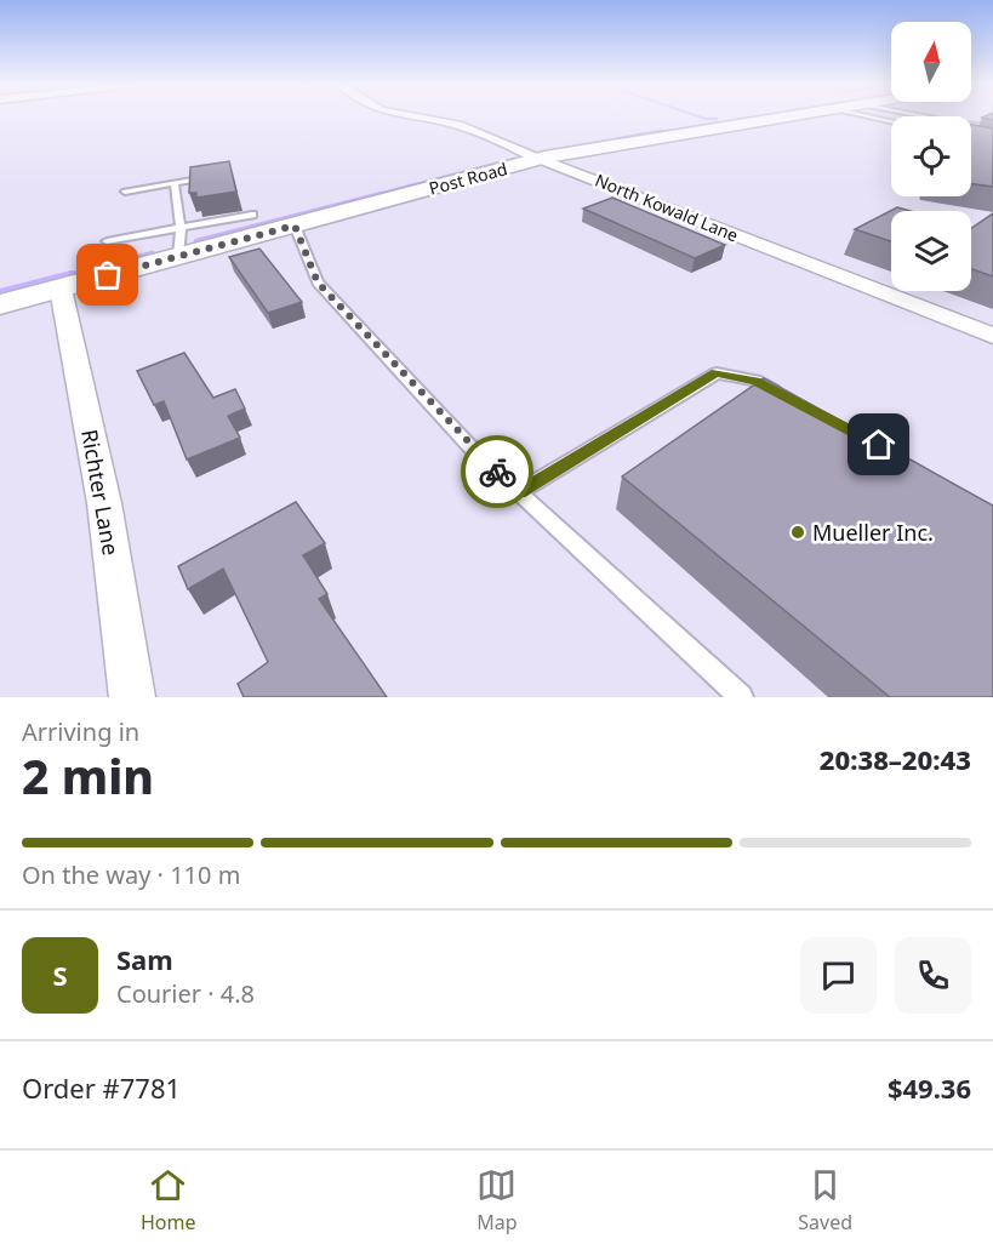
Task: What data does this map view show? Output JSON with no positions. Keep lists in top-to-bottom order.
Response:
{
  "streets": {
    "street": ["Post Road", "North Kowald Lane", "Richter Lane"]
  },
  "crossings": [
    ["Post Road", "North Kowald Lane"],
    ["Post Road", "Richter Lane"]
  ],
  "places": ["Mueller Inc."],
  "north": "top",
  "page": {
    "heading": ["2 min", "Arriving in", "20:38–20:43"],
    "panel": [
      "Sam",
      "Courier · 4.8",
      "Order #7781",
      "$49.36"
    ],
    "bar": "On the way · 110 m",
    "round": "S",
    "tabs": ["Home", "Map", "Saved"]
  }
}
